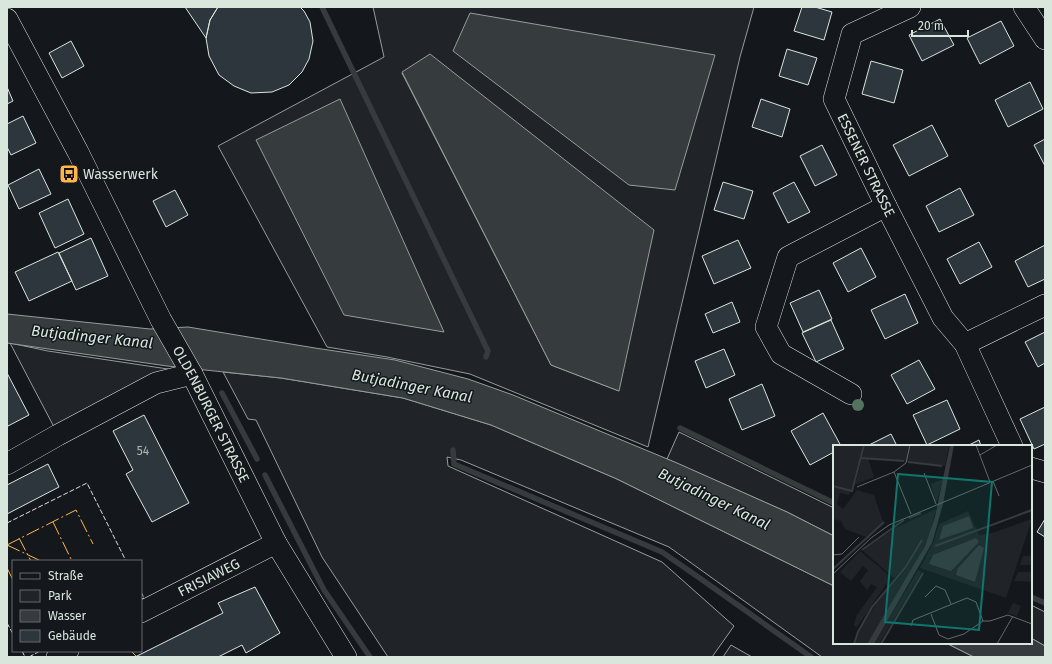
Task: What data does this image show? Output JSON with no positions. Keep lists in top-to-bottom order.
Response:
{
  "streets": {
    "street": ["ESSENER STRASSE", "OLDENBURGER STRASSE", "FRISIAWEG"]
  },
  "crossings": [
    ["OLDENBURGER STRASSE", "FRISIAWEG"]
  ],
  "water": ["Butjadinger Kanal"],
  "places": {
    "bus stop": ["Wasserwerk"]
  },
  "house_numbers": ["54"],
  "legend": [
    "Straße",
    "Park",
    "Wasser",
    "Gebäude"
  ],
  "scale_bar": "20 m"
}
